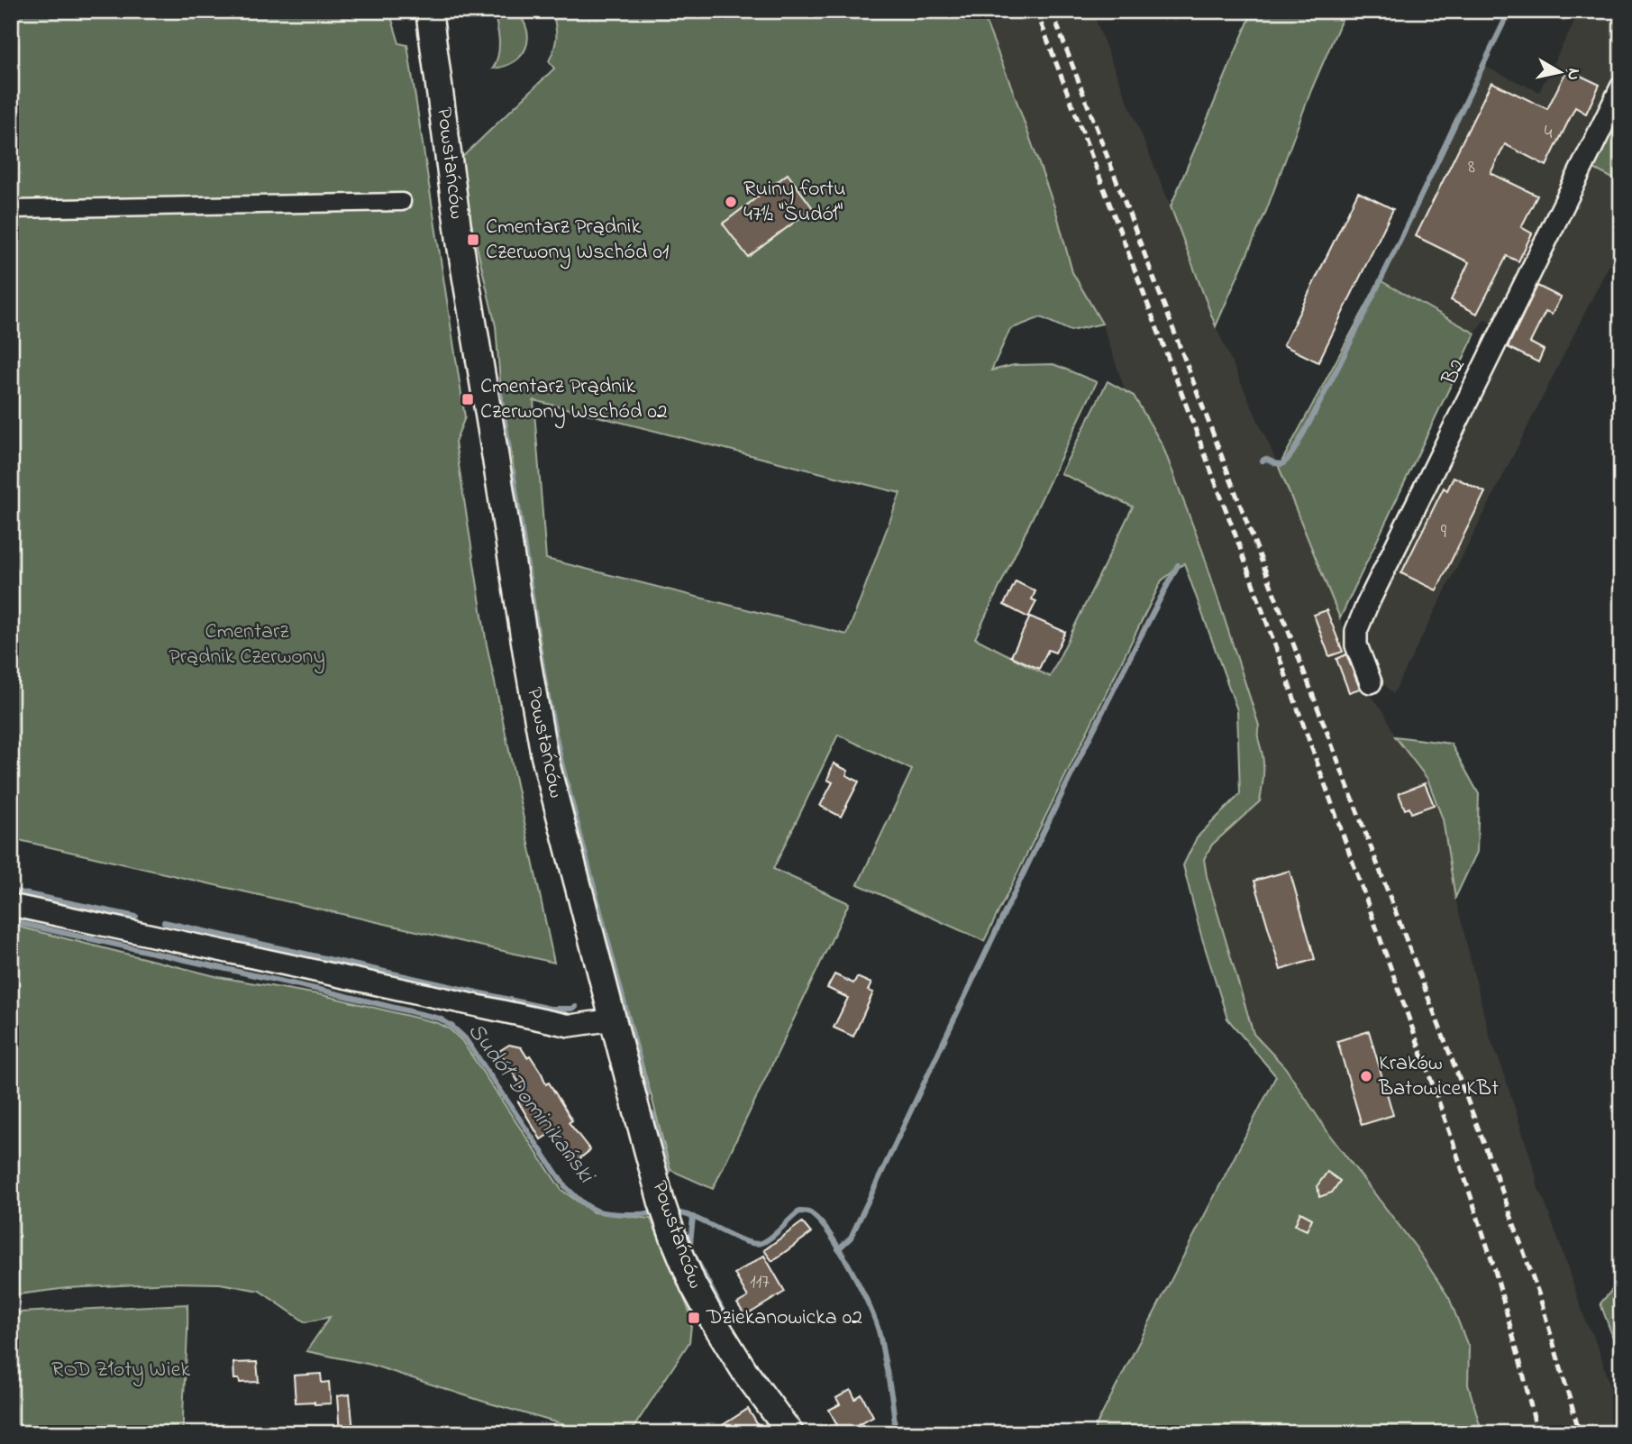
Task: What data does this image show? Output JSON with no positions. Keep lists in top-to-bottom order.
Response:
{
  "streets": {
    "street": ["Powstańców", "B2"]
  },
  "water": ["Sudół Dominikański"],
  "parks": ["Cmentarz Prądnik Czerwony", "ROD Złoty Wiek"],
  "places": {
    "other": ["Ruiny fortu 47½ \"Sudół\"", "Kraków Batowice KBt"],
    "transit": ["Cmentarz Prądnik Czerwony Wschód 01", "Cmentarz Prądnik Czerwony Wschód 02", "Dziekanowicka 02"]
  },
  "house_numbers": [
    "4",
    "8",
    "9",
    "117"
  ],
  "north": "right"
}
